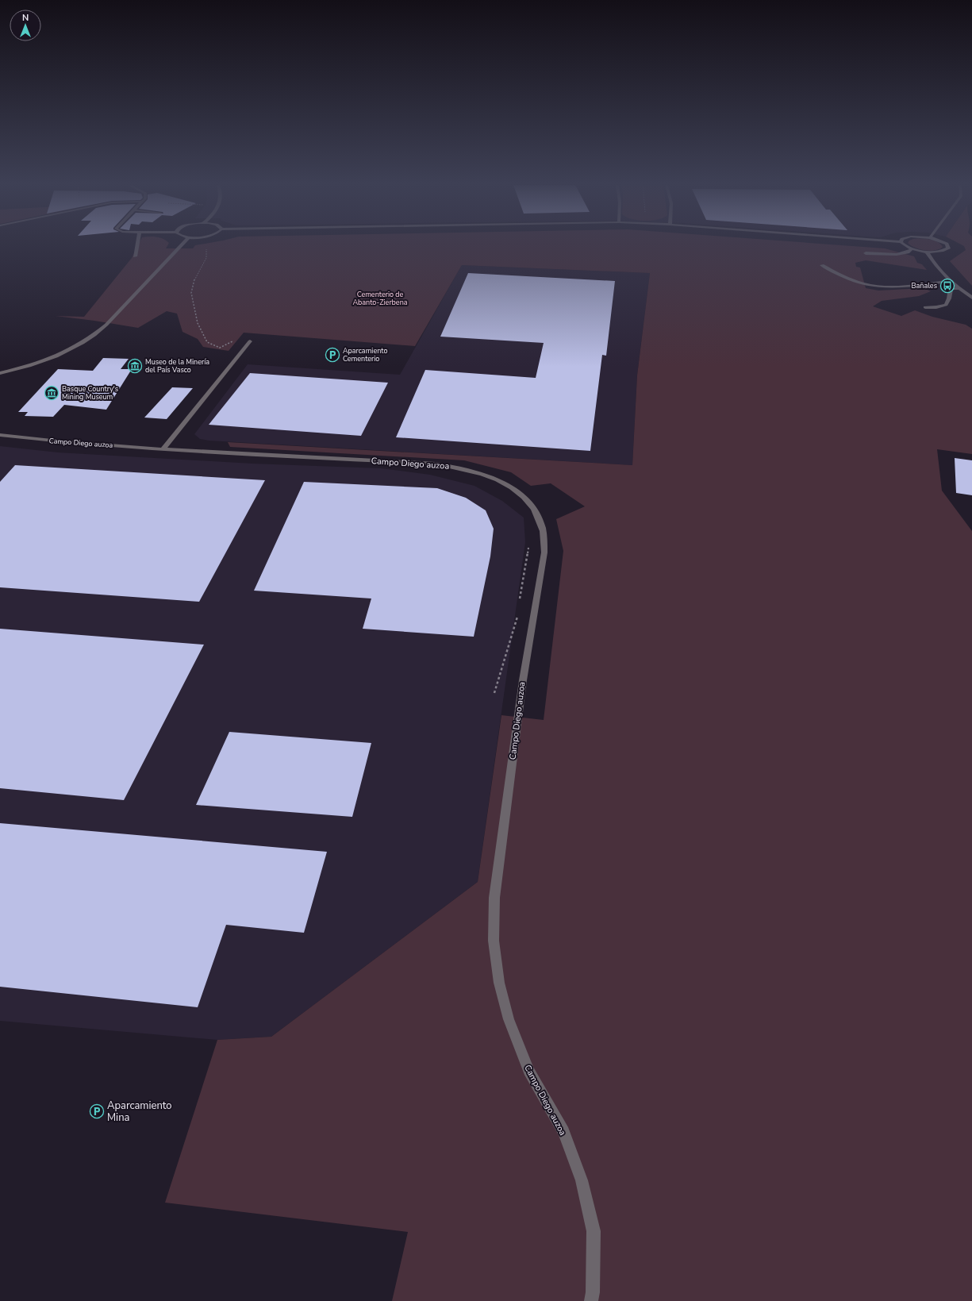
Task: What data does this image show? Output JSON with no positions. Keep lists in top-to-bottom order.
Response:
{
  "streets": {
    "street": ["Campo Diego auzoa"]
  },
  "parks": ["Cementerio de Abanto-Zierbena"],
  "places": {
    "bus stop": ["Bañales"],
    "parking": ["Aparcamiento Cementerio", "Aparcamiento Mina"],
    "museum": ["Museo de la Minería del País Vasco", "Basque Country's Mining Museum"]
  },
  "north": "top"
}
